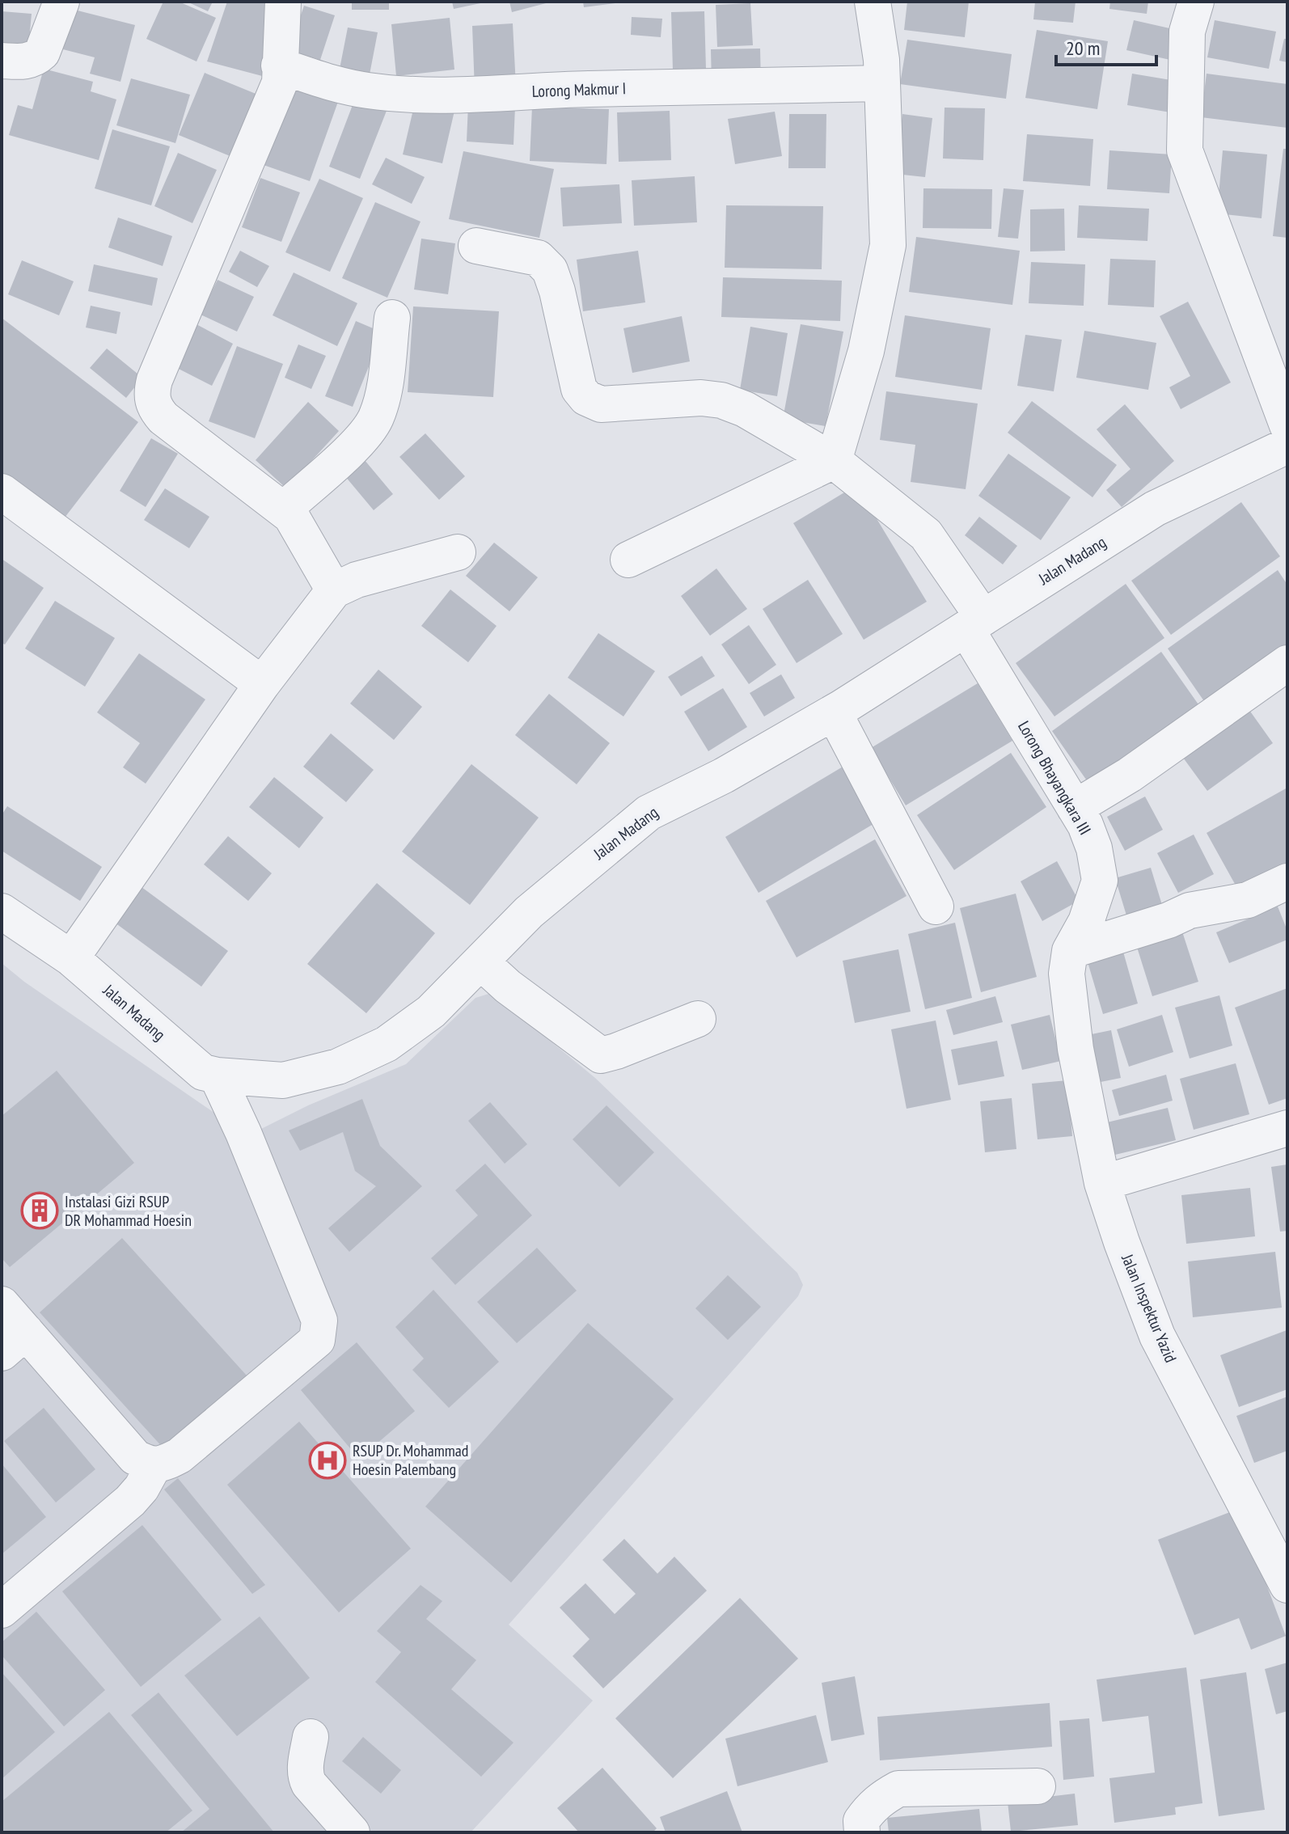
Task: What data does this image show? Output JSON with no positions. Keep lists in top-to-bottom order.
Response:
{
  "streets": {
    "street": [
      "Lorong Makmur I",
      "Jalan Madang",
      "Lorong Bhayangkara III",
      "Jalan Inspektur Yazid"
    ]
  },
  "crossings": [
    ["Jalan Madang", "Lorong Bhayangkara III"],
    ["Lorong Bhayangkara III", "Jalan Inspektur Yazid"]
  ],
  "places": {
    "building": ["Instalasi Gizi RSUP DR Mohammad Hoesin"],
    "hospital": ["RSUP Dr. Mohammad Hoesin Palembang"]
  },
  "scale_bar": "20 m"
}
